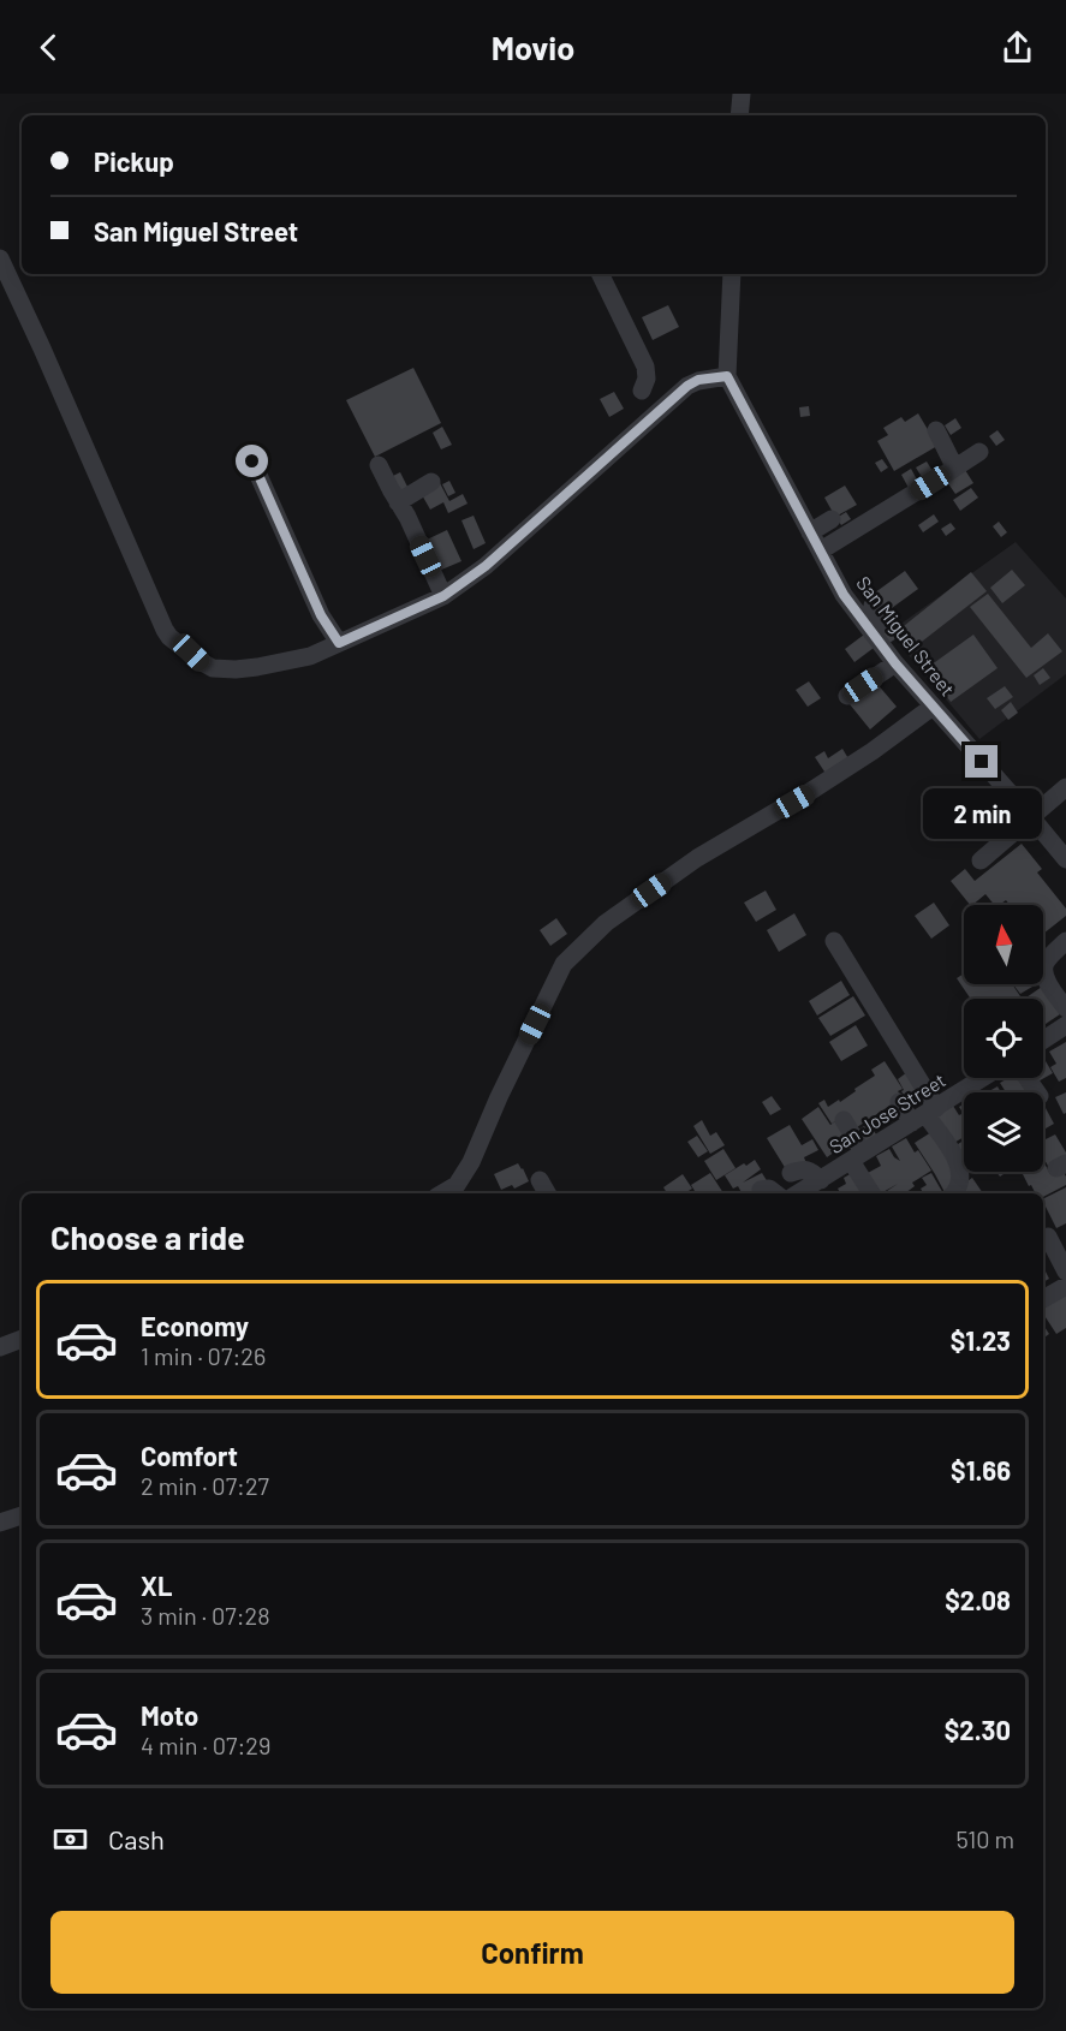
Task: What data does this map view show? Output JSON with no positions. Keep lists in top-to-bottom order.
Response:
{
  "streets": {
    "street": ["San Miguel Street", "San Jose Street"]
  },
  "north": "top",
  "page": {
    "header": "Movio",
    "banner": ["Pickup", "San Miguel Street"],
    "bubble": "2 min",
    "heading": "Choose a ride",
    "list": [
      {
        "name": "Economy",
        "note": "1 min · 07:26",
        "value": "$1.23"
      },
      {
        "name": "Comfort",
        "note": "2 min · 07:27",
        "value": "$1.66"
      },
      {
        "name": "XL",
        "note": "3 min · 07:28",
        "value": "$2.08"
      },
      {
        "name": "Moto",
        "note": "4 min · 07:29",
        "value": "$2.30"
      }
    ],
    "pay": ["Cash", "510 m"],
    "buttons": "Confirm"
  }
}
